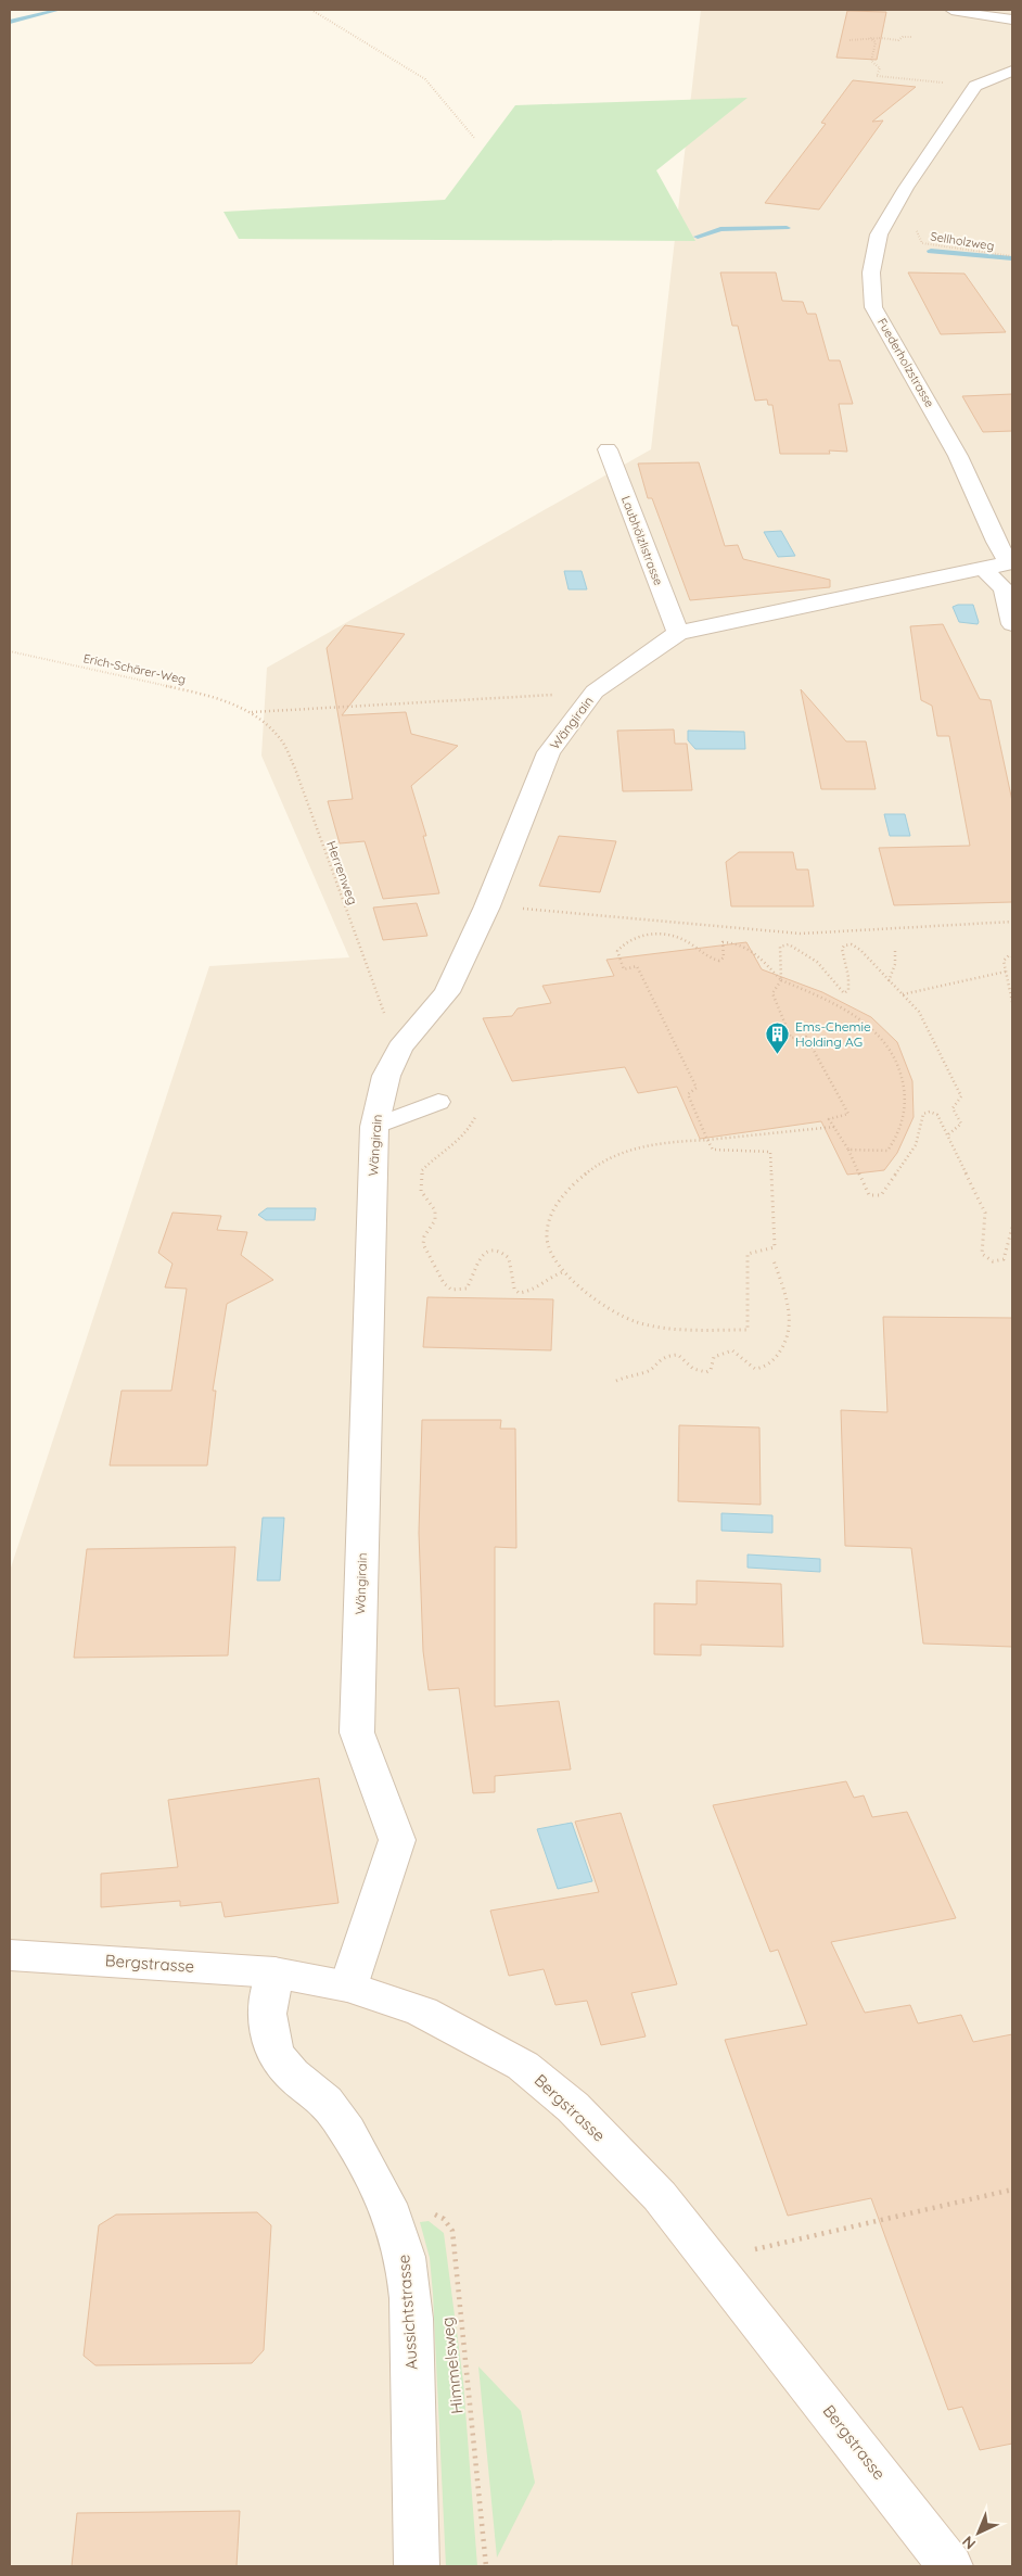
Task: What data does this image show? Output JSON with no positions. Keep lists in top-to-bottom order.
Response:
{
  "streets": {
    "street": [
      "Fuederholzstrasse",
      "Laubhölzlistrasse",
      "Wängirain",
      "Bergstrasse",
      "Aussichtstrasse"
    ],
    "path": [
      "Sellholzweg",
      "Erich-Schärer-Weg",
      "Herrenweg",
      "Himmelsweg"
    ]
  },
  "crossings": [
    ["Fuederholzstrasse", "Wängirain"],
    ["Laubhölzlistrasse", "Wängirain"],
    ["Erich-Schärer-Weg", "Herrenweg"],
    ["Wängirain", "Herrenweg"],
    ["Wängirain", "Bergstrasse"],
    ["Bergstrasse", "Aussichtstrasse"],
    ["Aussichtstrasse", "Himmelsweg"]
  ],
  "places": {
    "building": ["Ems-Chemie Holding AG"]
  },
  "north": "bottom left"
}
